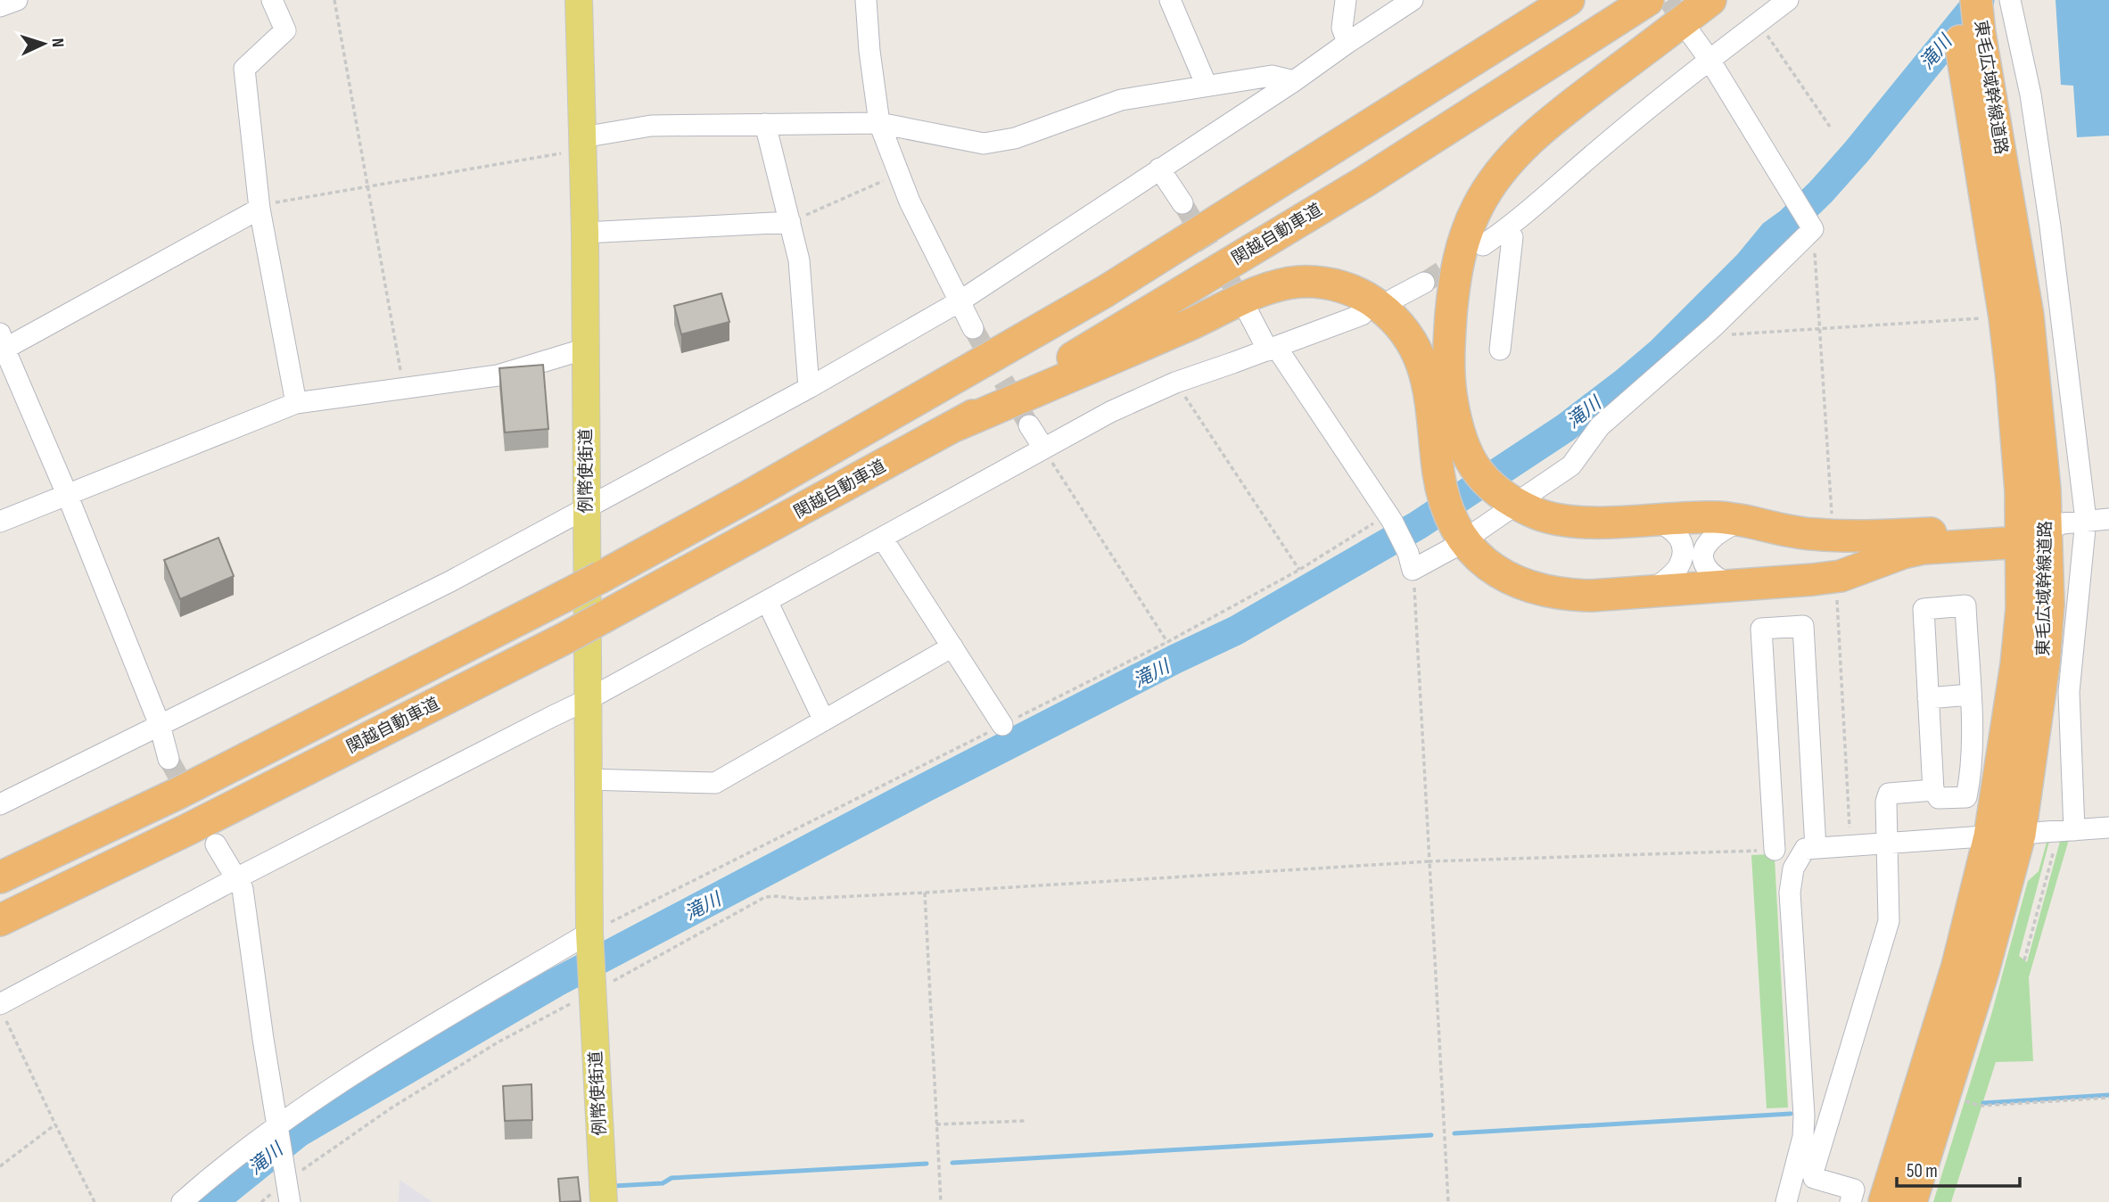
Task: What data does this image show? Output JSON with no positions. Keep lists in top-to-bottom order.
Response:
{
  "streets": {
    "highway": ["東毛広域幹線道路", "関越自動車道"],
    "main road": ["例幣使街道"]
  },
  "water": ["滝川"],
  "scale_bar": "50 m",
  "north": "right"
}
